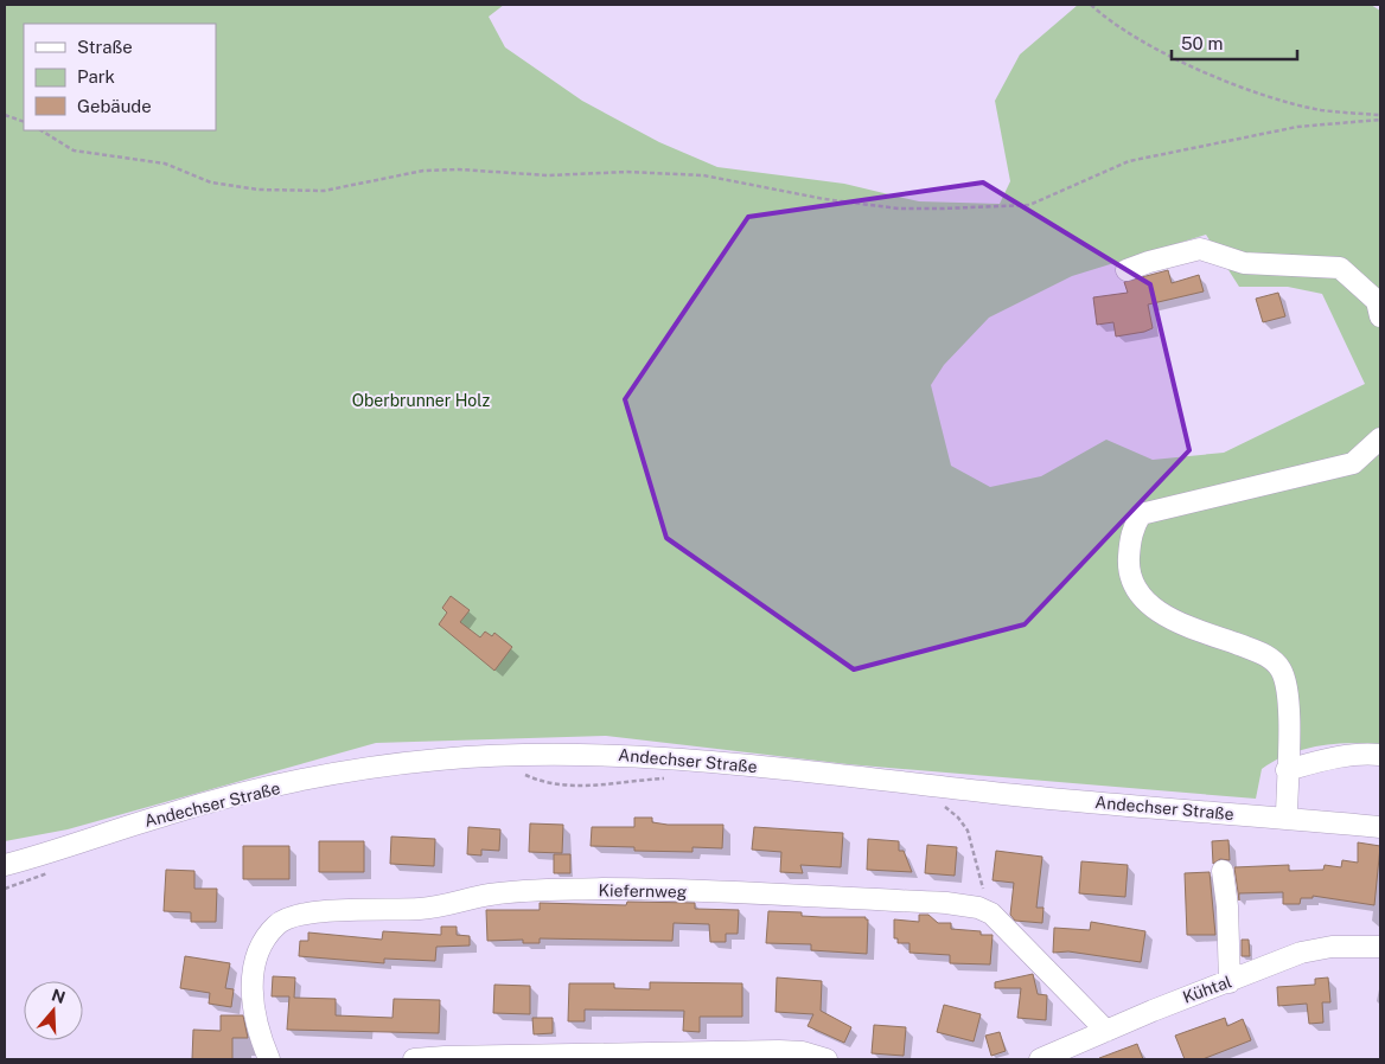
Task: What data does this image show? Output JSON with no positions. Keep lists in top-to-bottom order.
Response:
{
  "streets": {
    "street": ["Andechser Straße", "Kiefernweg", "Kühtal"]
  },
  "crossings": [
    ["Kiefernweg", "Kühtal"]
  ],
  "parks": ["Oberbrunner Holz"],
  "legend": ["Straße", "Park", "Gebäude"],
  "scale_bar": "50 m",
  "north": "top"
}
